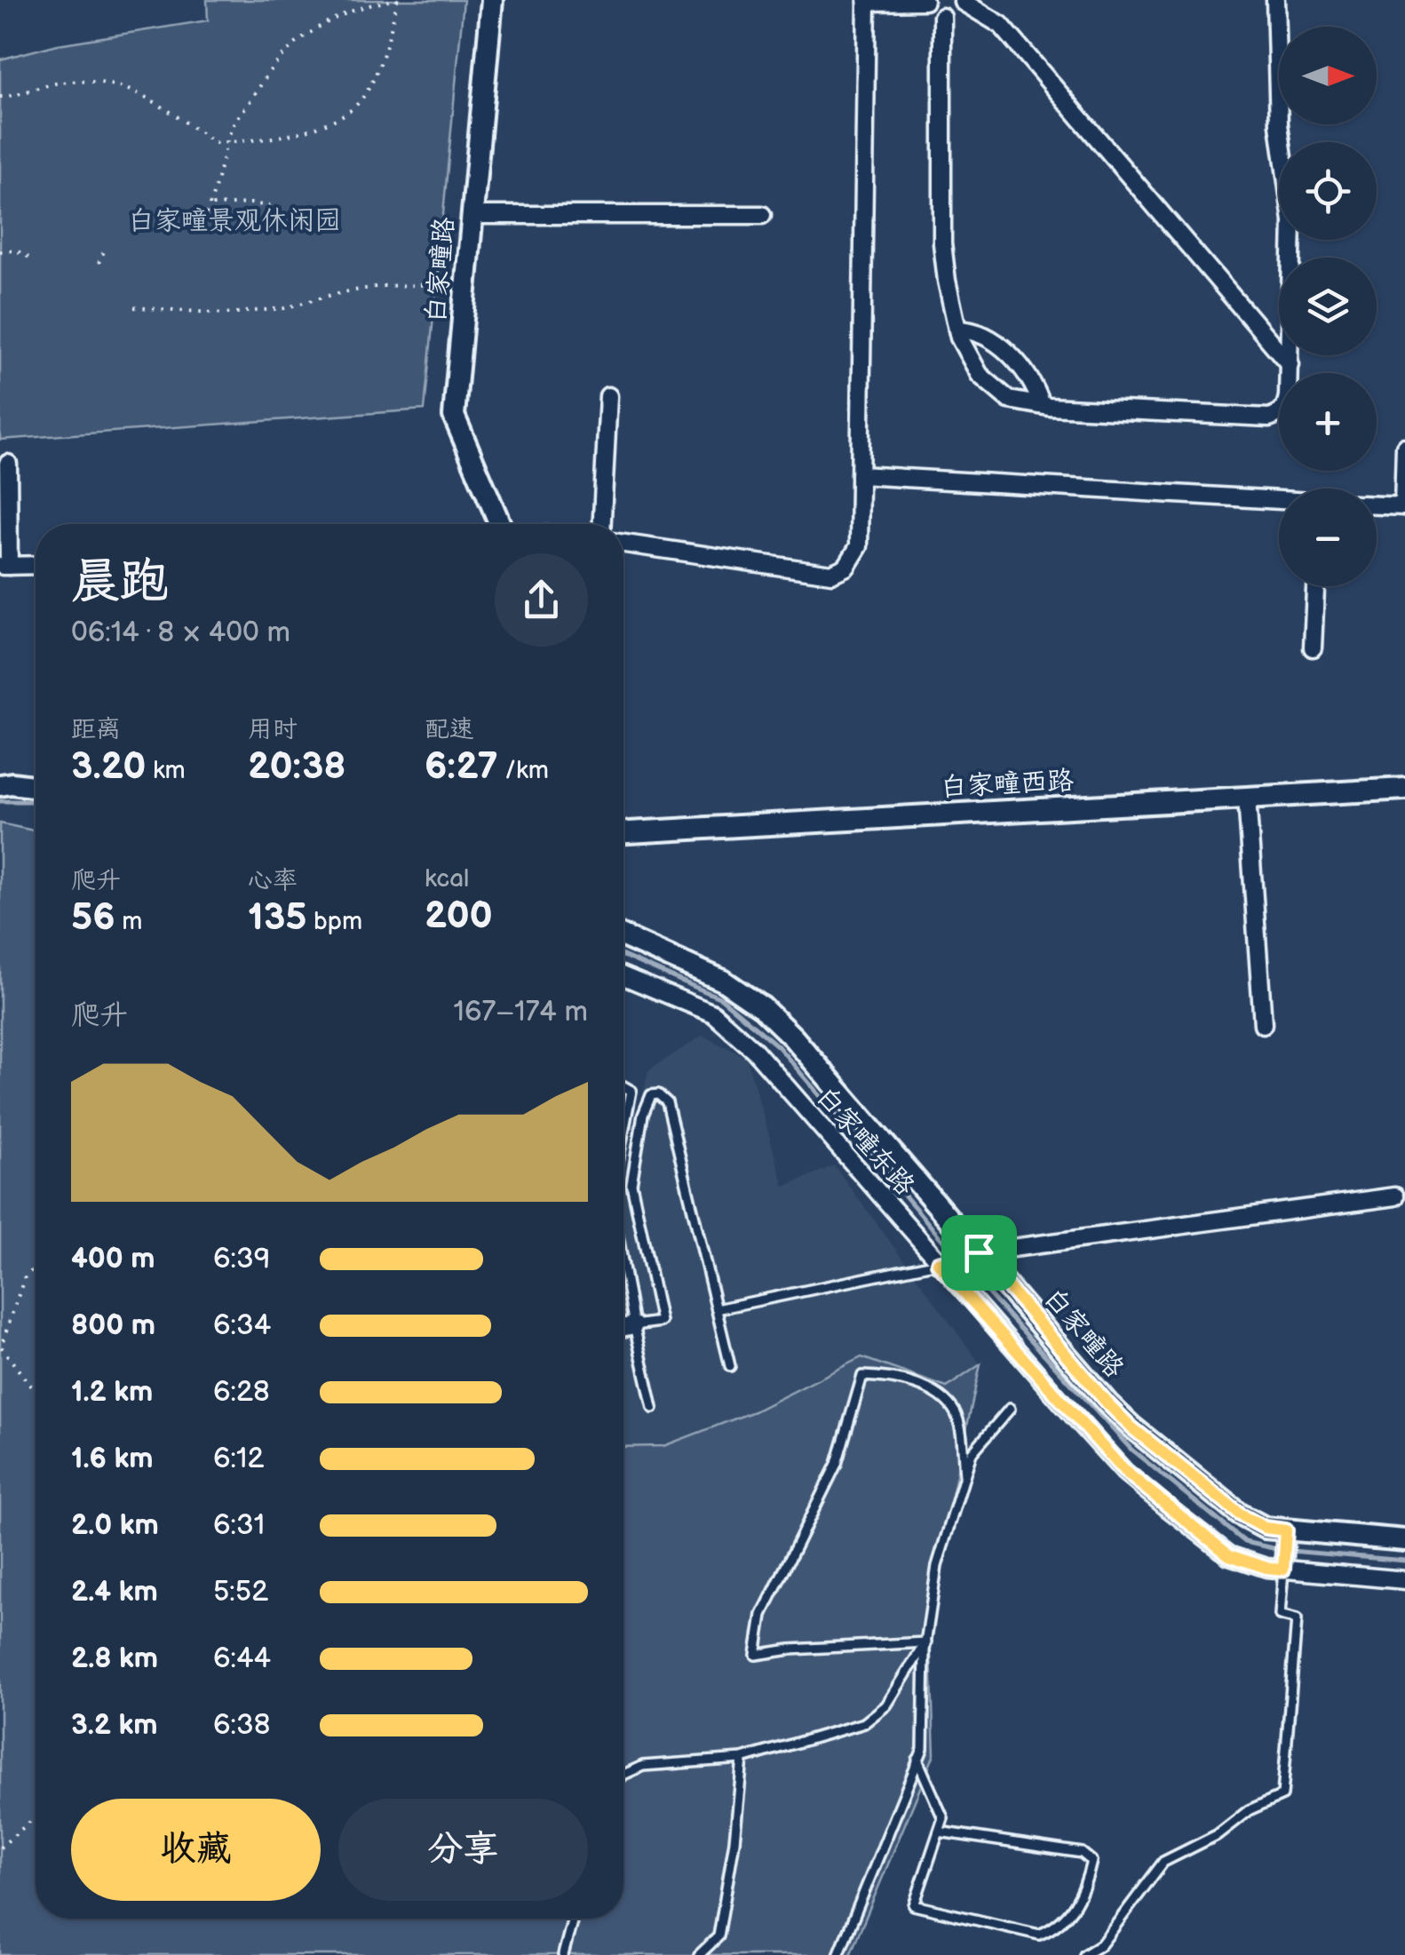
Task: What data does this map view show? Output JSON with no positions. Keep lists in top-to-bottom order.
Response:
{
  "streets": {
    "street": ["白家疃路", "白家疃西路", "白家疃东路"]
  },
  "crossings": [
    ["白家疃路", "白家疃东路"]
  ],
  "parks": ["白家疃景观休闲园"],
  "north": "right",
  "page": {
    "map_buttons": ["+", "−"],
    "heading": ["晨跑", "06:14 · 8 × 400 m"],
    "stats": [
      ["距离", "3.20 km"],
      ["用时", "20:38"],
      ["配速", "6:27 /km"],
      ["爬升", "56 m"],
      ["心率", "135 bpm"],
      ["kcal", "200"]
    ],
    "chart": ["爬升", "167–174 m"],
    "list": [
      {
        "name": "400 m",
        "note": "6:39"
      },
      {
        "name": "800 m",
        "note": "6:34"
      },
      {
        "name": "1.2 km",
        "note": "6:28"
      },
      {
        "name": "1.6 km",
        "note": "6:12"
      },
      {
        "name": "2.0 km",
        "note": "6:31"
      },
      {
        "name": "2.4 km",
        "note": "5:52"
      },
      {
        "name": "2.8 km",
        "note": "6:44"
      },
      {
        "name": "3.2 km",
        "note": "6:38"
      }
    ],
    "buttons": ["收藏", "分享"]
  }
}
